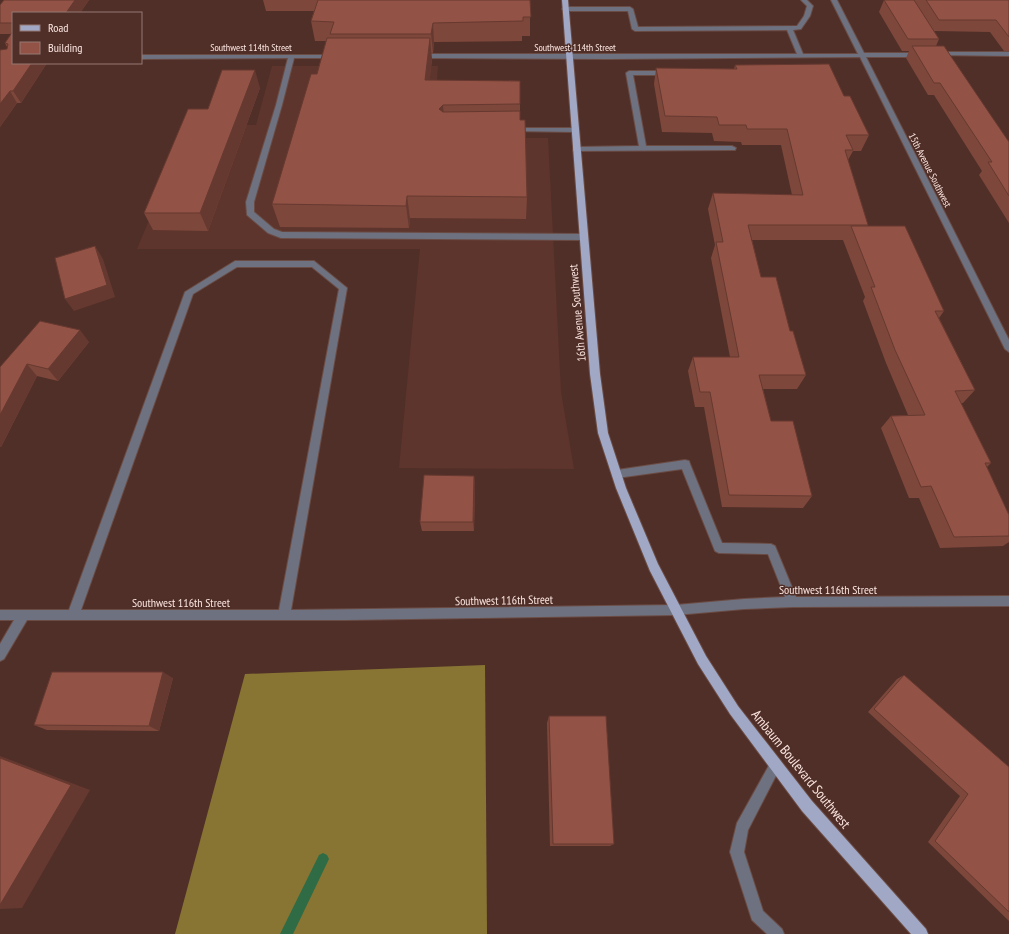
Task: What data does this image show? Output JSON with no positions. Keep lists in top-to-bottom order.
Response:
{
  "streets": {
    "main road": ["16th Avenue Southwest", "Ambaum Boulevard Southwest"],
    "street": ["Southwest 114th Street", "15th Avenue Southwest", "Southwest 116th Street"]
  },
  "crossings": [
    ["Southwest 114th Street", "15th Avenue Southwest"],
    ["Southwest 114th Street", "16th Avenue Southwest"],
    ["16th Avenue Southwest", "Southwest 116th Street"],
    ["16th Avenue Southwest", "Ambaum Boulevard Southwest"],
    ["Southwest 116th Street", "Ambaum Boulevard Southwest"]
  ],
  "legend": ["Road", "Building"]
}
